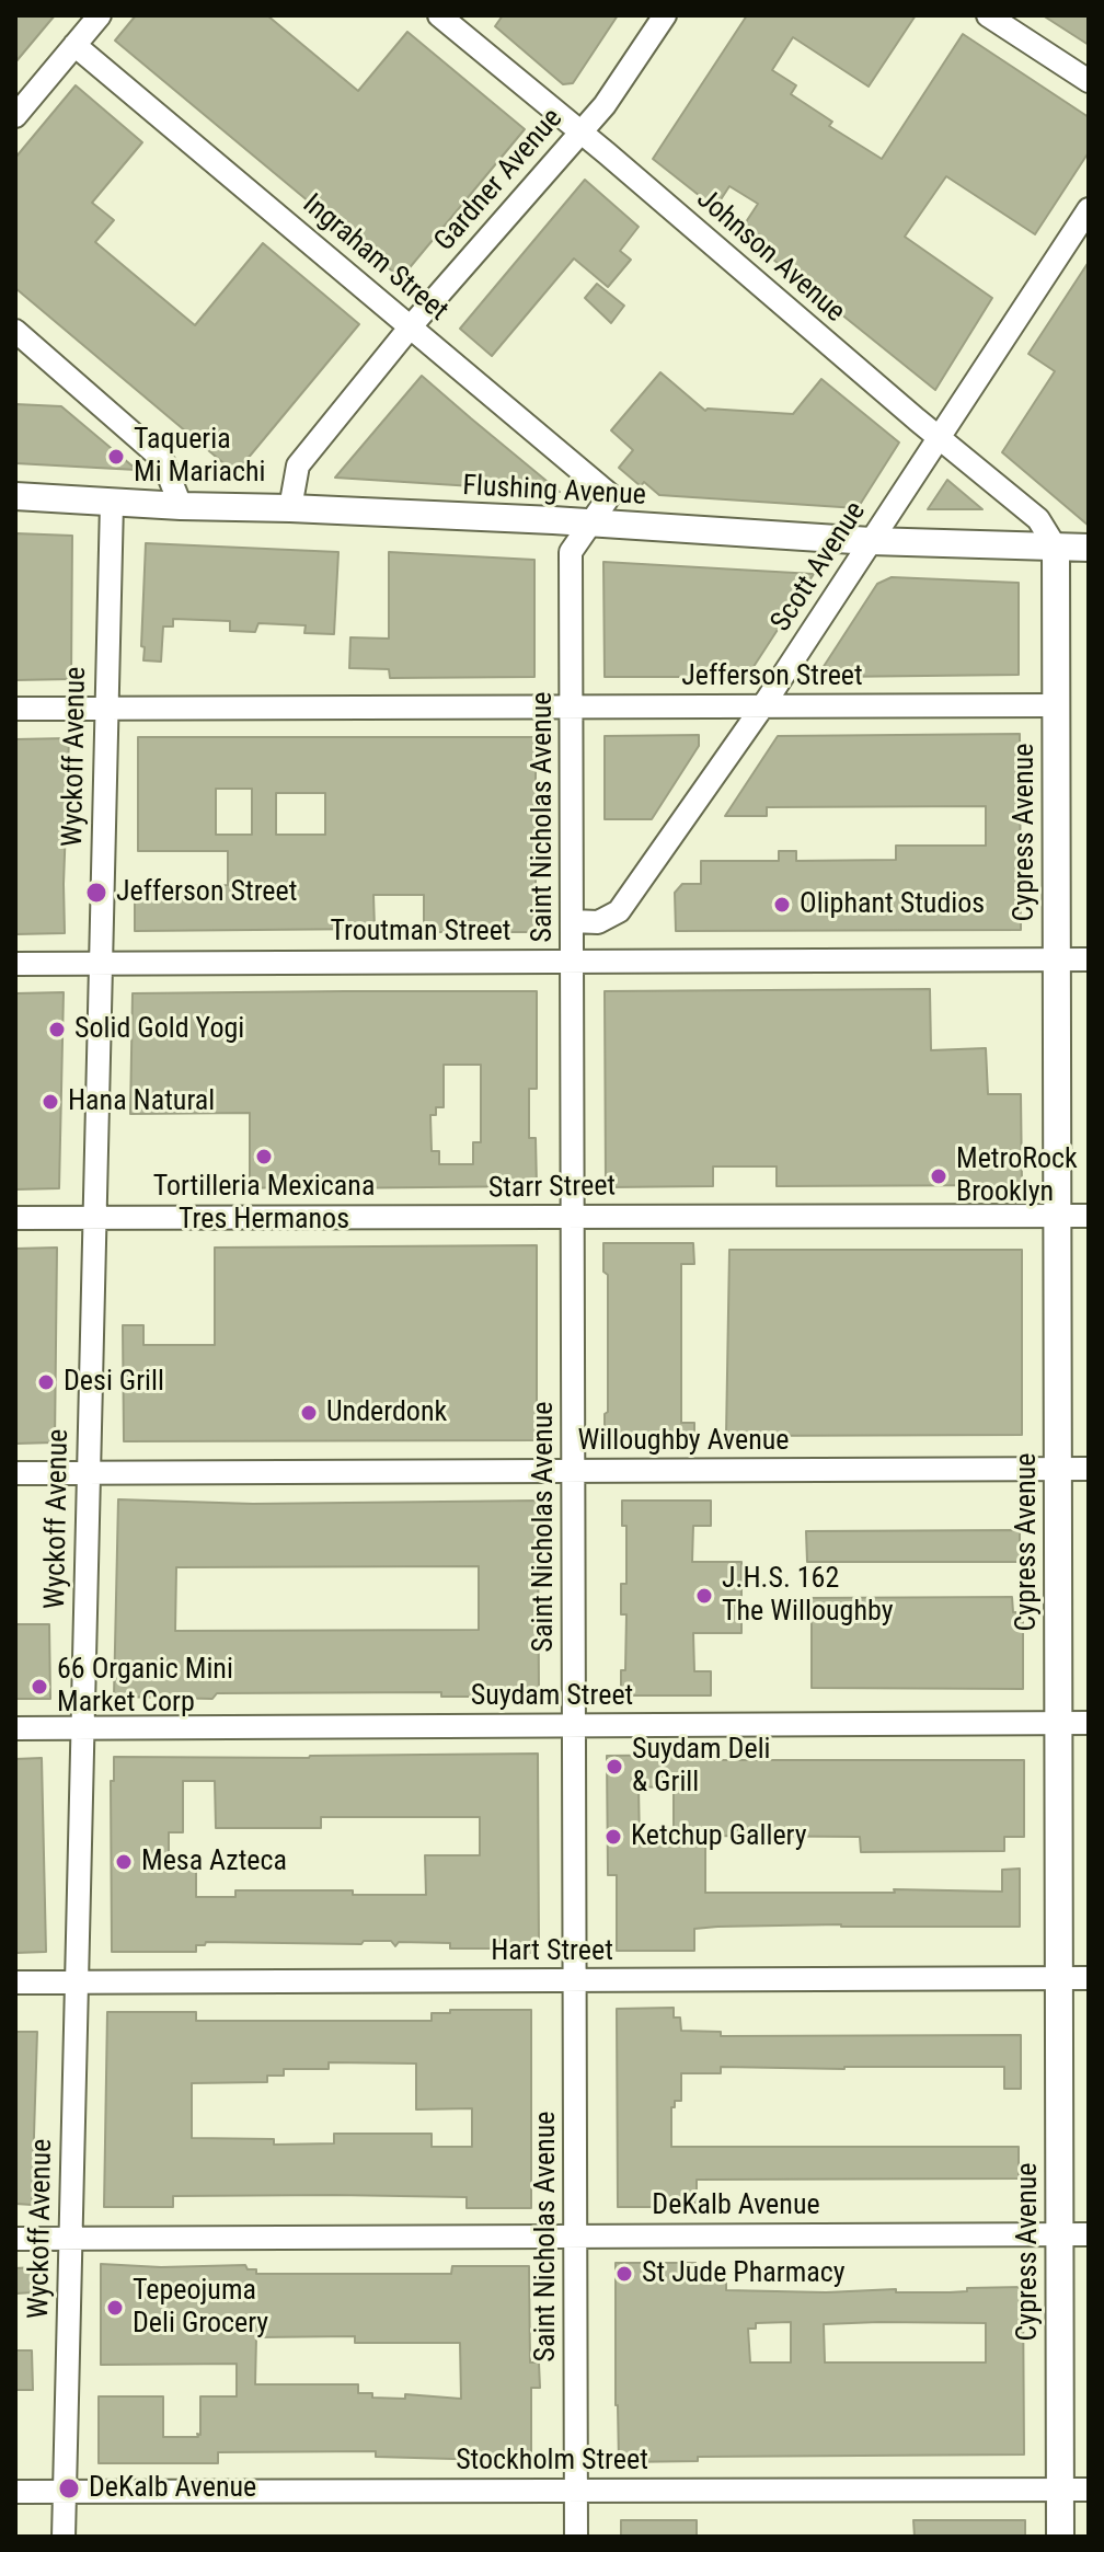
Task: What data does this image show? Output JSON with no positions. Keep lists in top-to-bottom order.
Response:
{
  "streets": {
    "main road": ["Flushing Avenue", "Cypress Avenue"],
    "street": [
      "Gardner Avenue",
      "Johnson Avenue",
      "Ingraham Street",
      "Scott Avenue",
      "Jefferson Street",
      "Wyckoff Avenue",
      "Saint Nicholas Avenue",
      "Troutman Street",
      "Starr Street",
      "Willoughby Avenue",
      "Suydam Street",
      "Hart Street",
      "DeKalb Avenue",
      "Stockholm Street"
    ]
  },
  "crossings": [
    ["Gardner Avenue", "Johnson Avenue"],
    ["Gardner Avenue", "Ingraham Street"],
    ["Gardner Avenue", "Flushing Avenue"],
    ["Johnson Avenue", "Flushing Avenue"],
    ["Johnson Avenue", "Scott Avenue"],
    ["Johnson Avenue", "Cypress Avenue"],
    ["Ingraham Street", "Flushing Avenue"],
    ["Ingraham Street", "Saint Nicholas Avenue"],
    ["Flushing Avenue", "Scott Avenue"],
    ["Flushing Avenue", "Wyckoff Avenue"],
    ["Flushing Avenue", "Saint Nicholas Avenue"],
    ["Flushing Avenue", "Cypress Avenue"],
    ["Scott Avenue", "Jefferson Street"],
    ["Scott Avenue", "Saint Nicholas Avenue"],
    ["Jefferson Street", "Wyckoff Avenue"],
    ["Jefferson Street", "Saint Nicholas Avenue"],
    ["Jefferson Street", "Cypress Avenue"],
    ["Wyckoff Avenue", "Troutman Street"],
    ["Wyckoff Avenue", "Starr Street"],
    ["Wyckoff Avenue", "Willoughby Avenue"],
    ["Wyckoff Avenue", "Suydam Street"],
    ["Wyckoff Avenue", "Hart Street"],
    ["Wyckoff Avenue", "DeKalb Avenue"],
    ["Wyckoff Avenue", "Stockholm Street"],
    ["Saint Nicholas Avenue", "Troutman Street"],
    ["Saint Nicholas Avenue", "Starr Street"],
    ["Saint Nicholas Avenue", "Willoughby Avenue"],
    ["Saint Nicholas Avenue", "Suydam Street"],
    ["Saint Nicholas Avenue", "Hart Street"],
    ["Saint Nicholas Avenue", "DeKalb Avenue"],
    ["Saint Nicholas Avenue", "Stockholm Street"],
    ["Cypress Avenue", "Troutman Street"],
    ["Cypress Avenue", "Starr Street"],
    ["Cypress Avenue", "Willoughby Avenue"],
    ["Cypress Avenue", "Suydam Street"],
    ["Cypress Avenue", "Hart Street"],
    ["Cypress Avenue", "DeKalb Avenue"],
    ["Cypress Avenue", "Stockholm Street"]
  ],
  "places": [
    "Taqueria Mi Mariachi",
    "Jefferson Street",
    "Oliphant Studios",
    "Solid Gold Yogi",
    "Hana Natural",
    "Tortilleria Mexicana Tres Hermanos",
    "MetroRock Brooklyn",
    "Desi Grill",
    "Underdonk",
    "J.H.S. 162 The Willoughby",
    "66 Organic Mini Market Corp",
    "Suydam Deli & Grill",
    "Ketchup Gallery",
    "Mesa Azteca",
    "St Jude Pharmacy",
    "Tepeojuma Deli Grocery",
    "DeKalb Avenue"
  ]
}
